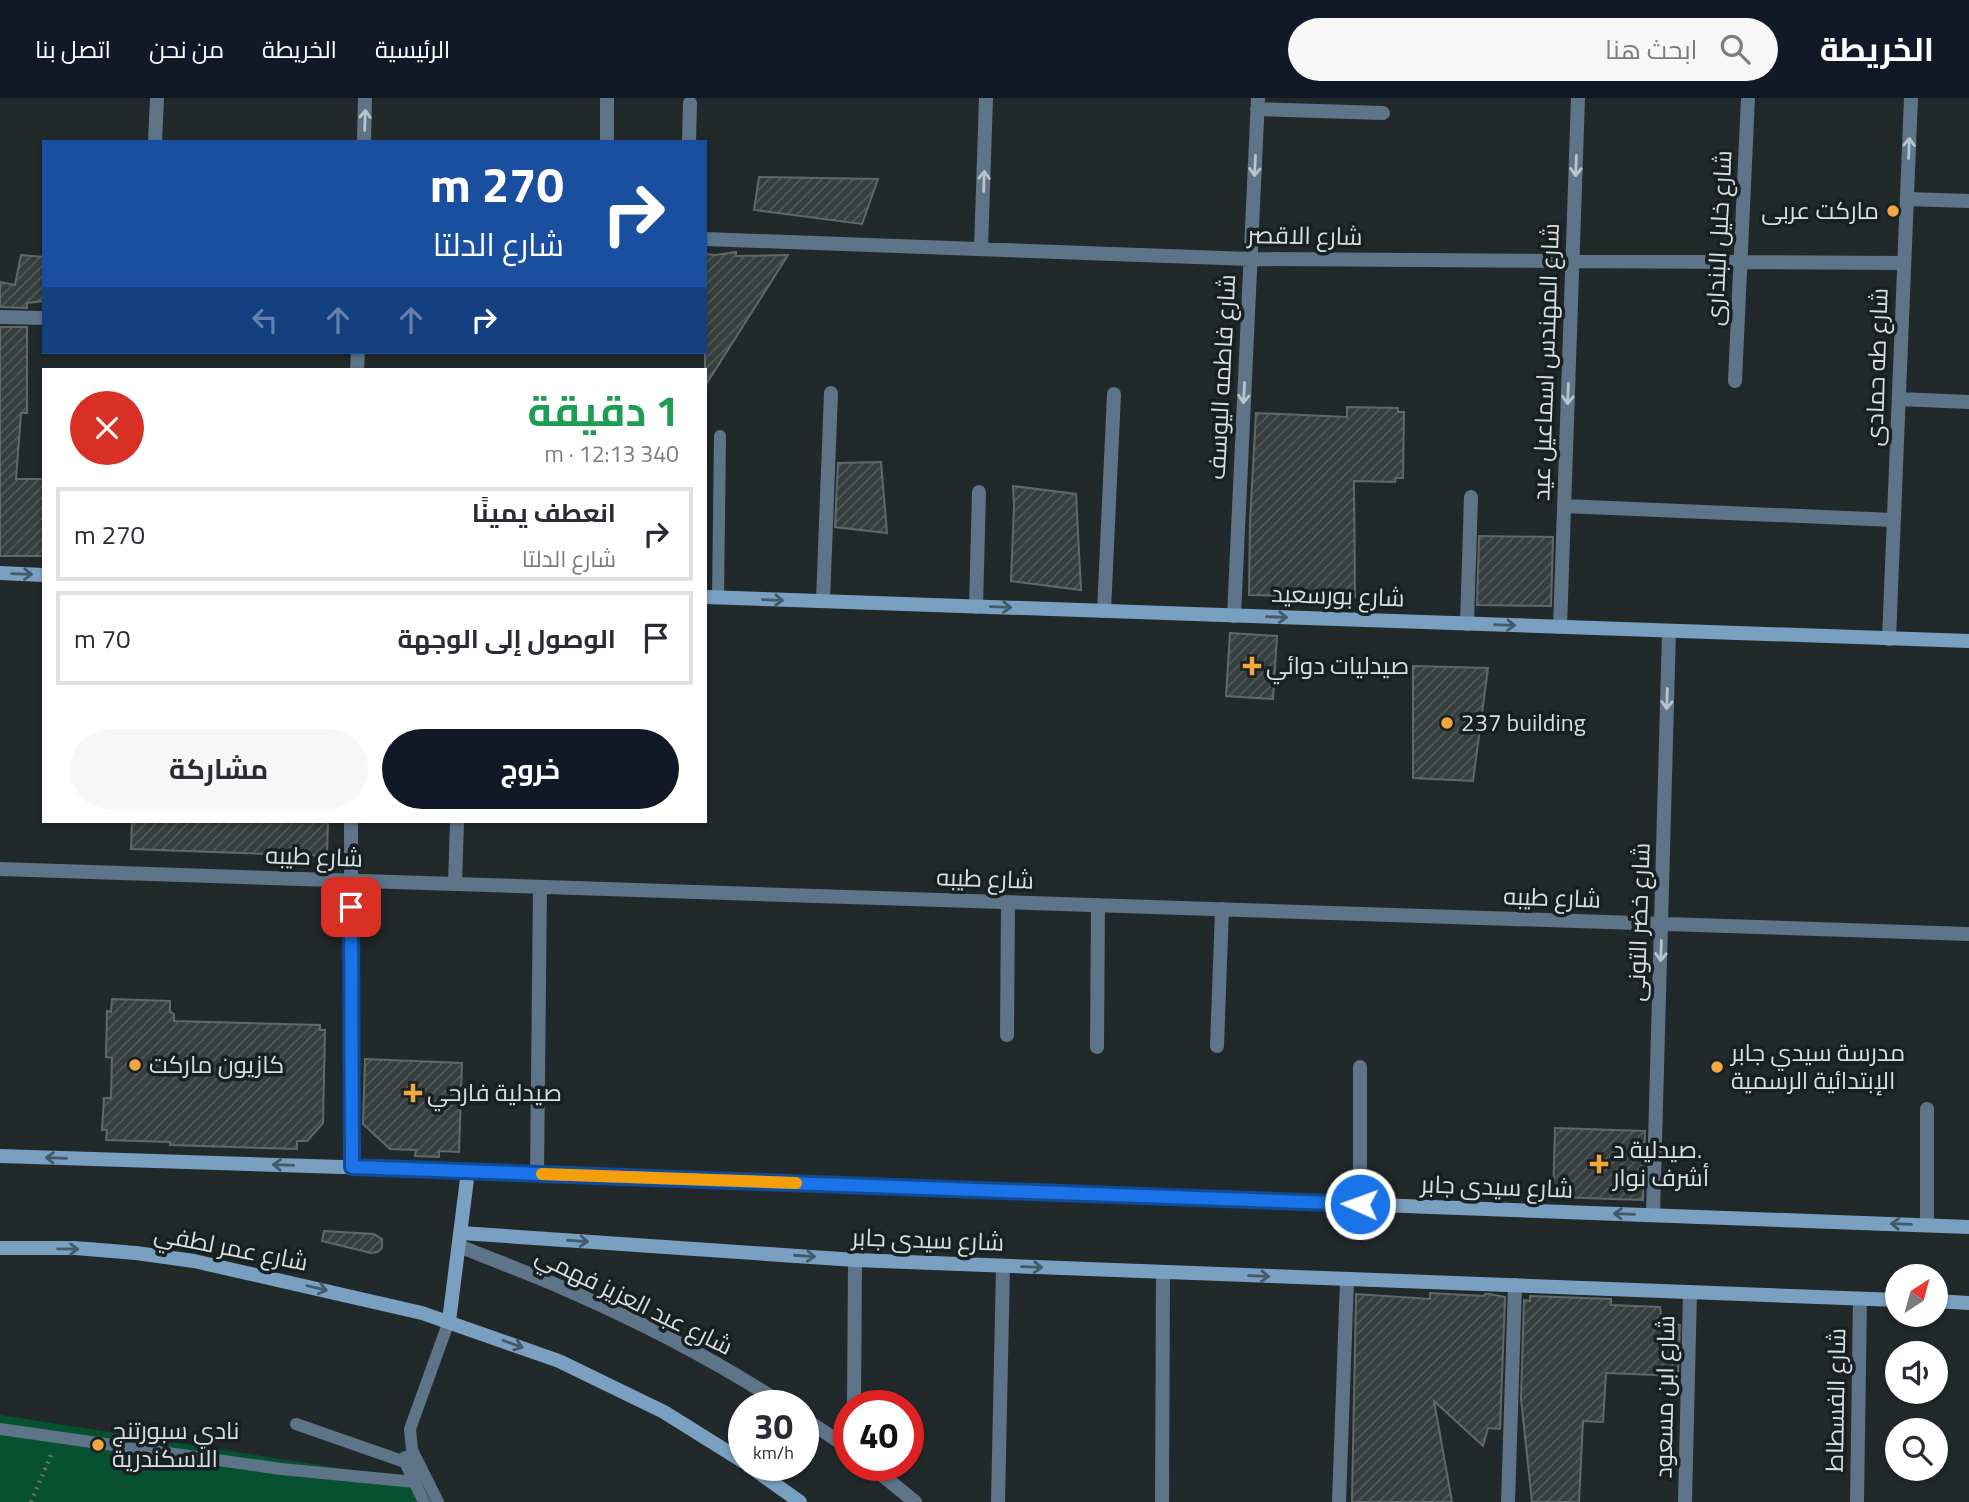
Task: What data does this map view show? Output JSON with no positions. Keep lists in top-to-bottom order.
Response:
{
  "streets": {
    "street": [
      "شارع الاقصر",
      "شارع خليل البندارى",
      "شارع المهندس اسماعيل عيد",
      "شارع طه حمادى",
      "شارع فاطمه اليوسف",
      "شارع بورسعيد",
      "شارع طيبه",
      "شارع خضر التونى",
      "شارع سيدى جابر",
      "شارع عمر لطفي",
      "شارع عبد العزيز فهمي",
      "شارع ابن مسعود",
      "شارع الفسطاط"
    ]
  },
  "crossings": [
    ["شارع الاقصر", "شارع خليل البندارى"],
    ["شارع الاقصر", "شارع المهندس اسماعيل عيد"],
    ["شارع الاقصر", "شارع طه حمادى"],
    ["شارع الاقصر", "شارع فاطمه اليوسف"],
    ["شارع المهندس اسماعيل عيد", "شارع بورسعيد"],
    ["شارع طه حمادى", "شارع بورسعيد"],
    ["شارع فاطمه اليوسف", "شارع بورسعيد"],
    ["شارع بورسعيد", "شارع خضر التونى"],
    ["شارع طيبه", "شارع خضر التونى"],
    ["شارع خضر التونى", "شارع سيدى جابر"],
    ["شارع سيدى جابر", "شارع عبد العزيز فهمي"],
    ["شارع سيدى جابر", "شارع ابن مسعود"],
    ["شارع سيدى جابر", "شارع الفسطاط"]
  ],
  "one_way": [
    "شارع المهندس اسماعيل عيد",
    "شارع فاطمه اليوسف",
    "شارع بورسعيد",
    "شارع خضر التونى"
  ],
  "places": {
    "other": [
      "ماركت عربى",
      "237 building",
      "كازيون ماركت",
      "مدرسة سيدي جابر الإبتدائية الرسمية",
      "نادي سبورتنج الاسكندرية"
    ],
    "health": ["صيدليات دوائي", "صيدلية فارحي", "صيدلية د. أشرف نوار"]
  },
  "north": "top right",
  "page": {
    "header": "الخريطة",
    "search": "ابحث هنا",
    "nav": [
      "الرئيسية",
      "الخريطة",
      "من نحن",
      "اتصل بنا"
    ],
    "turn": ["270 m", "شارع الدلتا"],
    "heading": ["1 دقيقة", "340 m · 12:13"],
    "list": [
      {
        "name": "انعطف يمينًا",
        "note": "شارع الدلتا",
        "value": "270 m"
      },
      {
        "name": "الوصول إلى الوجهة",
        "value": "70 m"
      }
    ],
    "buttons": ["خروج", "مشاركة"],
    "speed": "30 km/h",
    "limit": "40"
  }
}
